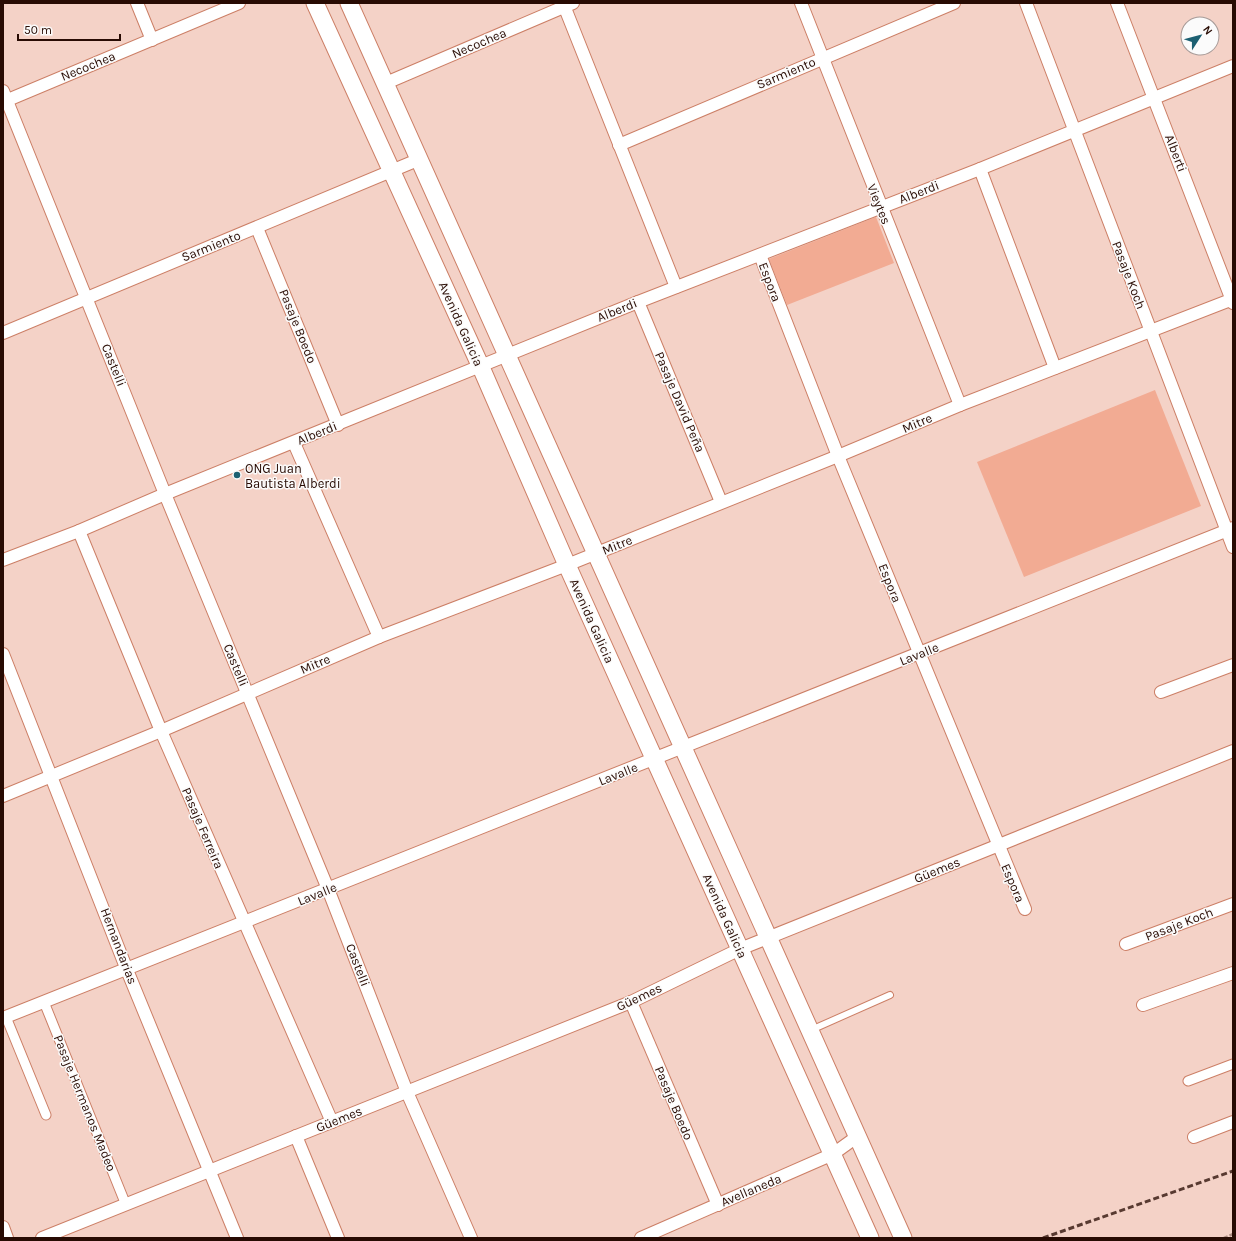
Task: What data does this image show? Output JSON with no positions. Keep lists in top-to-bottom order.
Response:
{
  "streets": {
    "main road": ["Avenida Galicia"],
    "street": [
      "Necochea",
      "Sarmiento",
      "Alberti",
      "Alberdi",
      "Vieytes",
      "Pasaje Koch",
      "Espora",
      "Pasaje Boedo",
      "Castelli",
      "Pasaje David Peña",
      "Mitre",
      "Lavalle",
      "Pasaje Ferreira",
      "Güemes",
      "Hernandarias",
      "Pasaje Hermanos Madeo",
      "Avellaneda"
    ]
  },
  "crossings": [
    ["Necochea", "Castelli"],
    ["Sarmiento", "Vieytes"],
    ["Sarmiento", "Avenida Galicia"],
    ["Sarmiento", "Pasaje Boedo"],
    ["Sarmiento", "Castelli"],
    ["Alberti", "Alberdi"],
    ["Alberti", "Mitre"],
    ["Alberdi", "Vieytes"],
    ["Alberdi", "Pasaje Koch"],
    ["Alberdi", "Espora"],
    ["Alberdi", "Avenida Galicia"],
    ["Alberdi", "Pasaje Boedo"],
    ["Alberdi", "Castelli"],
    ["Alberdi", "Pasaje David Peña"],
    ["Alberdi", "Pasaje Ferreira"],
    ["Vieytes", "Mitre"],
    ["Pasaje Koch", "Mitre"],
    ["Pasaje Koch", "Lavalle"],
    ["Espora", "Mitre"],
    ["Espora", "Lavalle"],
    ["Espora", "Güemes"],
    ["Avenida Galicia", "Mitre"],
    ["Avenida Galicia", "Lavalle"],
    ["Avenida Galicia", "Güemes"],
    ["Avenida Galicia", "Avellaneda"],
    ["Pasaje Boedo", "Güemes"],
    ["Pasaje Boedo", "Avellaneda"],
    ["Castelli", "Mitre"],
    ["Castelli", "Lavalle"],
    ["Castelli", "Güemes"],
    ["Pasaje David Peña", "Mitre"],
    ["Mitre", "Pasaje Ferreira"],
    ["Mitre", "Hernandarias"],
    ["Lavalle", "Pasaje Ferreira"],
    ["Lavalle", "Hernandarias"],
    ["Lavalle", "Pasaje Hermanos Madeo"],
    ["Pasaje Ferreira", "Güemes"],
    ["Güemes", "Hernandarias"],
    ["Güemes", "Pasaje Hermanos Madeo"]
  ],
  "places": ["ONG Juan Bautista Alberdi"],
  "scale_bar": "50 m",
  "north": "top right"
}
